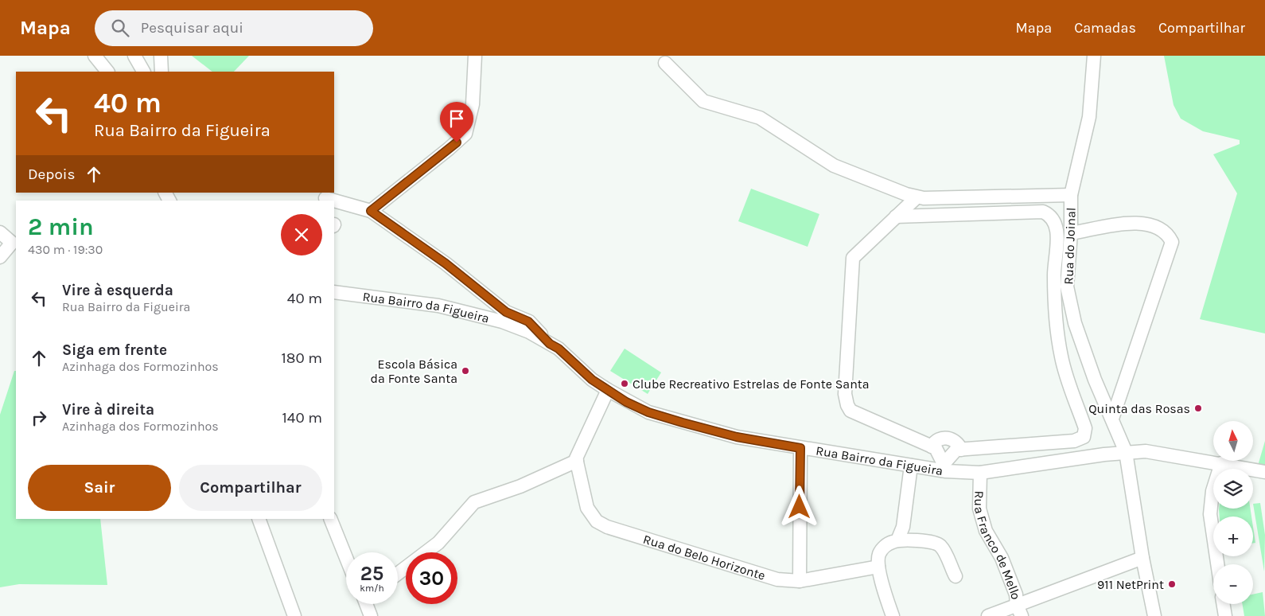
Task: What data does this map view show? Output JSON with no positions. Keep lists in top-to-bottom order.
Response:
{
  "streets": {
    "street": [
      "Rua do Joinal",
      "Rua Bairro da Figueira",
      "Rua Franco de Mello",
      "Rua do Belo Horizonte"
    ]
  },
  "crossings": [
    ["Rua do Joinal", "Rua Bairro da Figueira"],
    ["Rua Bairro da Figueira", "Rua Franco de Mello"]
  ],
  "places": [
    "Escola Básica da Fonte Santa",
    "Clube Recreativo Estrelas de Fonte Santa",
    "Quinta das Rosas",
    "911 NetPrint"
  ],
  "north": "top",
  "page": {
    "header": "Mapa",
    "search": "Pesquisar aqui",
    "nav": ["Mapa", "Camadas", "Compartilhar"],
    "turn": ["40 m", "Rua Bairro da Figueira"],
    "then": "Depois",
    "heading": ["2 min", "430 m · 19:30"],
    "list": [
      {
        "name": "Vire à esquerda",
        "note": "Rua Bairro da Figueira",
        "value": "40 m"
      },
      {
        "name": "Siga em frente",
        "note": "Azinhaga dos Formozinhos",
        "value": "180 m"
      },
      {
        "name": "Vire à direita",
        "note": "Azinhaga dos Formozinhos",
        "value": "140 m"
      }
    ],
    "map_buttons": ["+", "−"],
    "buttons": ["Sair", "Compartilhar"],
    "speed": "25 km/h",
    "limit": "30"
  }
}
